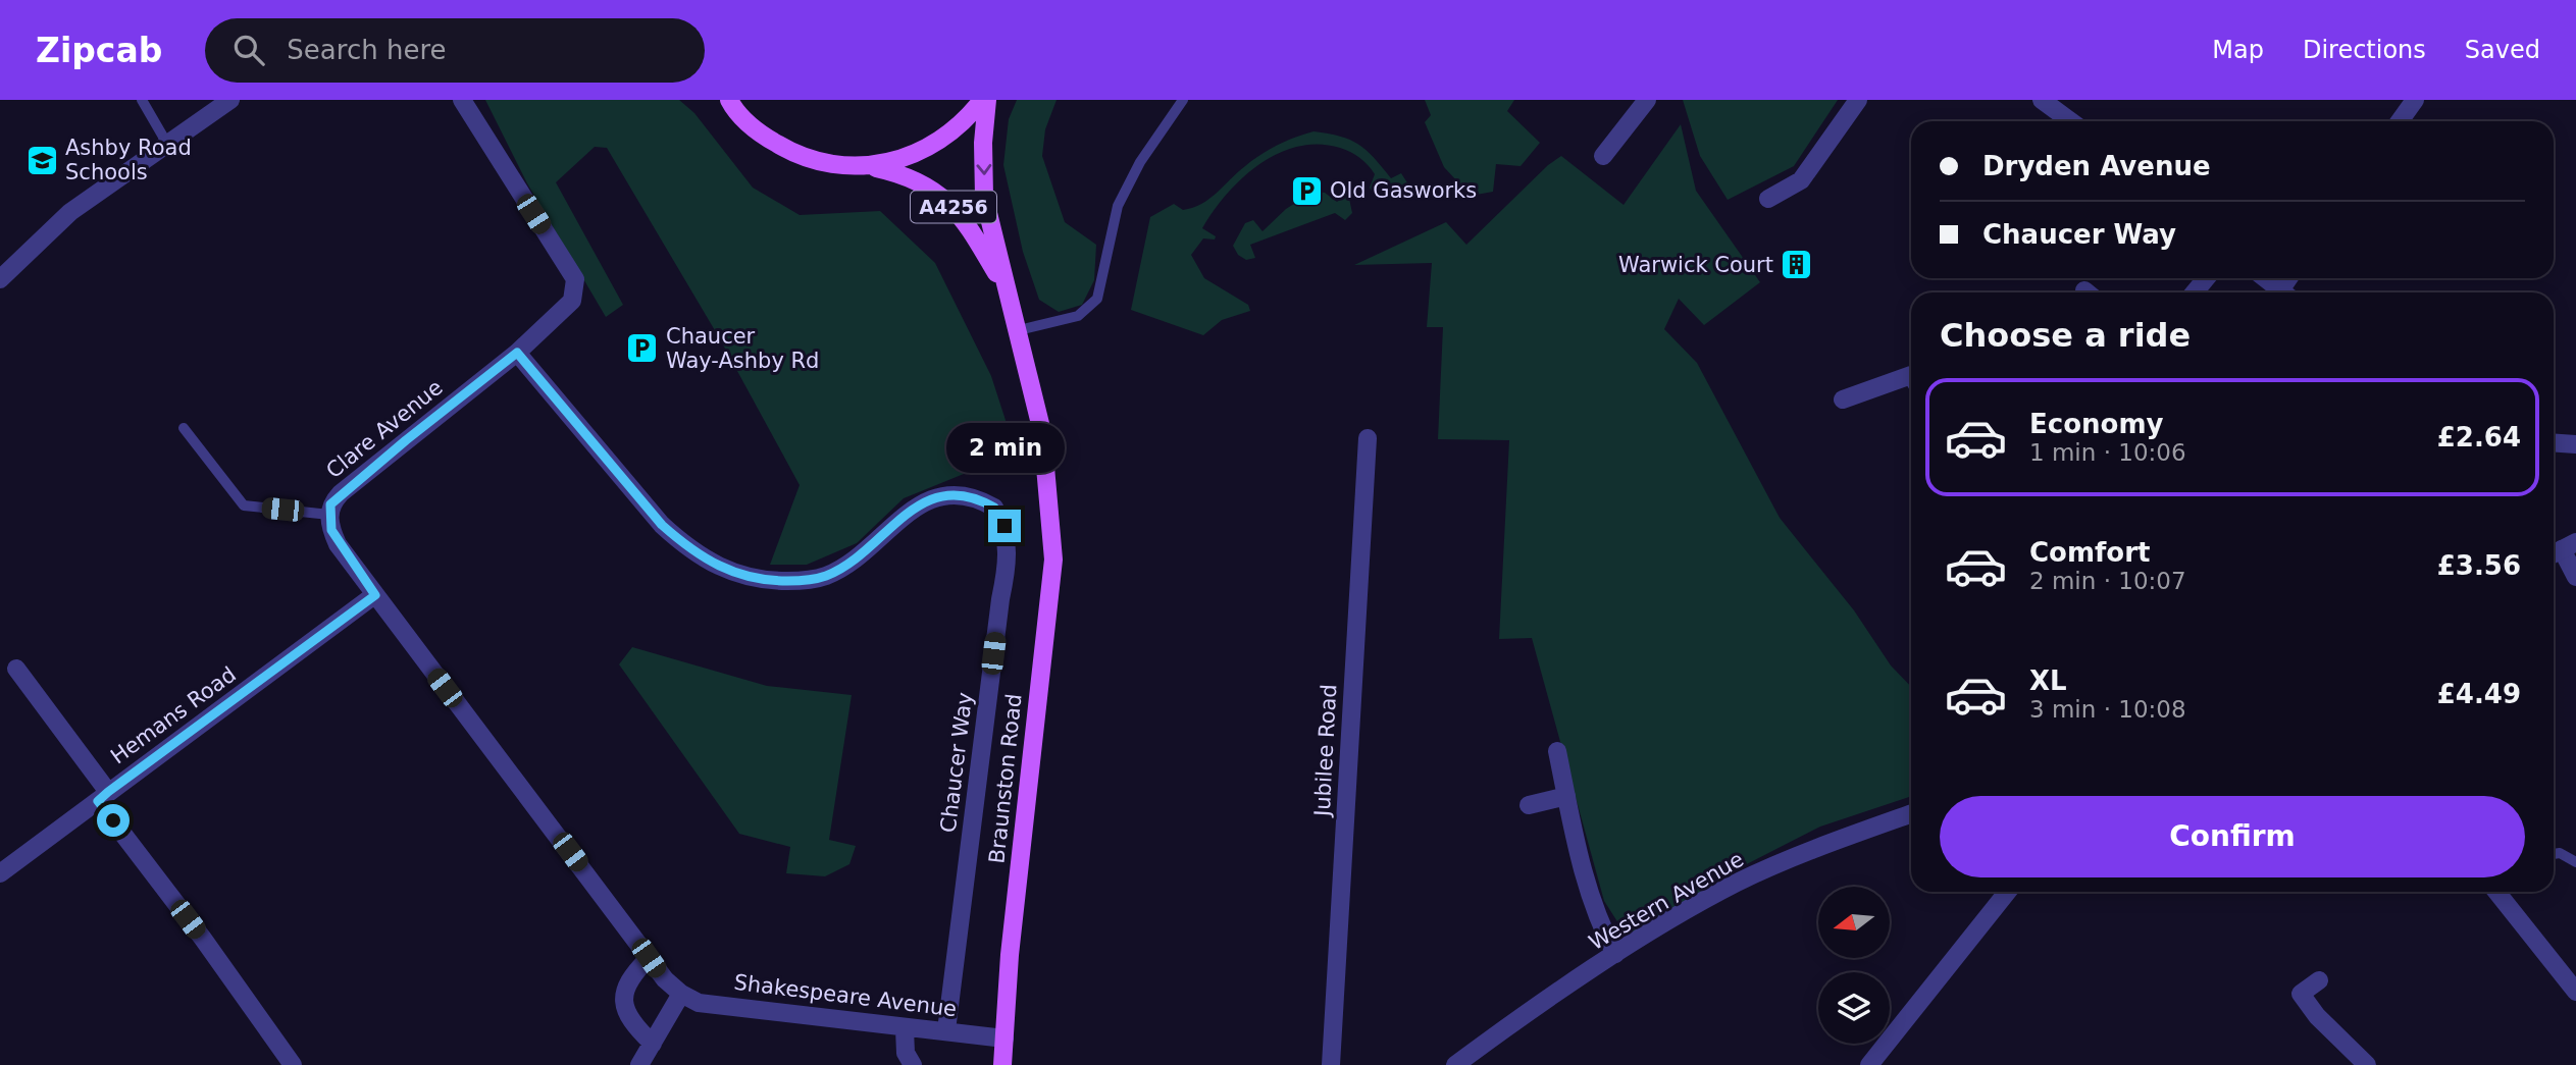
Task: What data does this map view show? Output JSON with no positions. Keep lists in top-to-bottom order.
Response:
{
  "streets": {
    "main road": ["A4256", "Braunston Road"],
    "street": [
      "Clare Avenue",
      "Hemans Road",
      "Jubilee Road",
      "Chaucer Way",
      "Western Avenue",
      "Shakespeare Avenue"
    ]
  },
  "crossings": [
    ["Clare Avenue", "Chaucer Way"],
    ["Chaucer Way", "Shakespeare Avenue"],
    ["Braunston Road", "Shakespeare Avenue"]
  ],
  "places": {
    "school or university": ["Ashby Road Schools"],
    "parking": ["Old Gasworks", "Chaucer Way-Ashby Rd"],
    "building": ["Warwick Court"]
  },
  "north": "left",
  "page": {
    "header": "Zipcab",
    "search": "Search here",
    "nav": ["Map", "Directions", "Saved"],
    "banner": ["Dryden Avenue", "Chaucer Way"],
    "heading": "Choose a ride",
    "list": [
      {
        "name": "Economy",
        "note": "1 min · 10:06",
        "value": "£2.64"
      },
      {
        "name": "Comfort",
        "note": "2 min · 10:07",
        "value": "£3.56"
      },
      {
        "name": "XL",
        "note": "3 min · 10:08",
        "value": "£4.49"
      }
    ],
    "bubble": "2 min",
    "buttons": "Confirm"
  }
}
